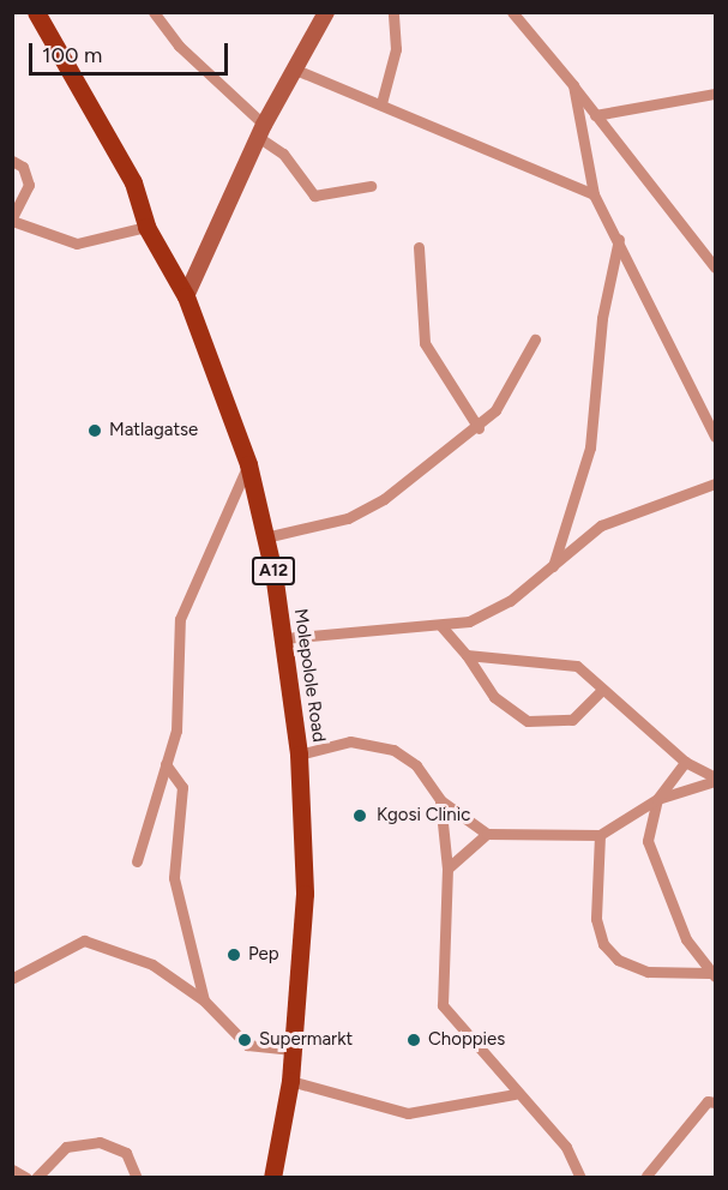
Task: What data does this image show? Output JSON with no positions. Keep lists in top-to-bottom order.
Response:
{
  "streets": {
    "main road": ["A12", "Molepolole Road"]
  },
  "places": [
    "Matlagatse",
    "Kgosi Clinic",
    "Pep",
    "Supermarkt",
    "Choppies"
  ],
  "scale_bar": "100 m"
}
